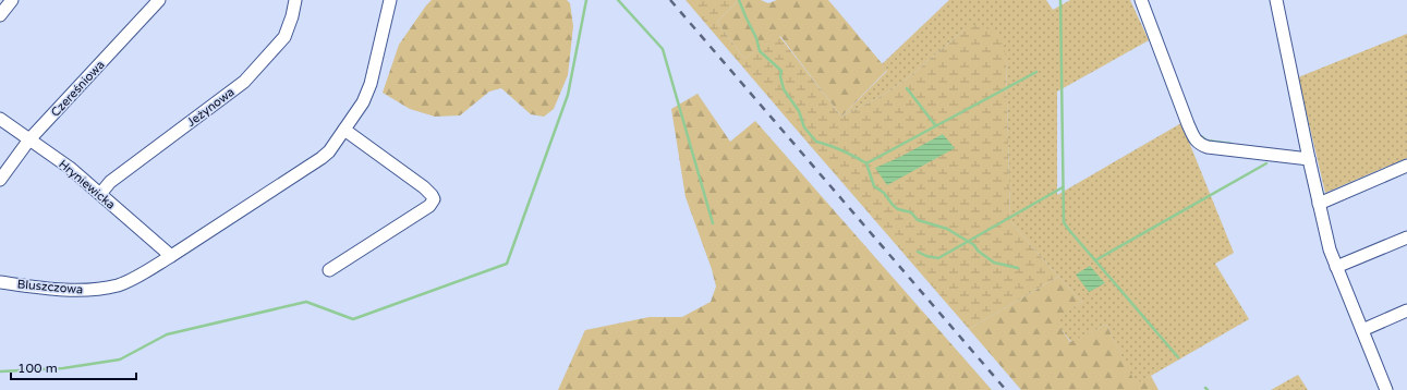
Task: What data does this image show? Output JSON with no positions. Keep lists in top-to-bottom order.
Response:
{
  "streets": {
    "street": [
      "Czereśniowa",
      "Jeżynowa",
      "Hryniewicka",
      "Bluszczowa"
    ]
  },
  "crossings": [
    ["Czereśniowa", "Hryniewicka"],
    ["Jeżynowa", "Hryniewicka"],
    ["Hryniewicka", "Bluszczowa"]
  ],
  "scale_bar": "100 m"
}
